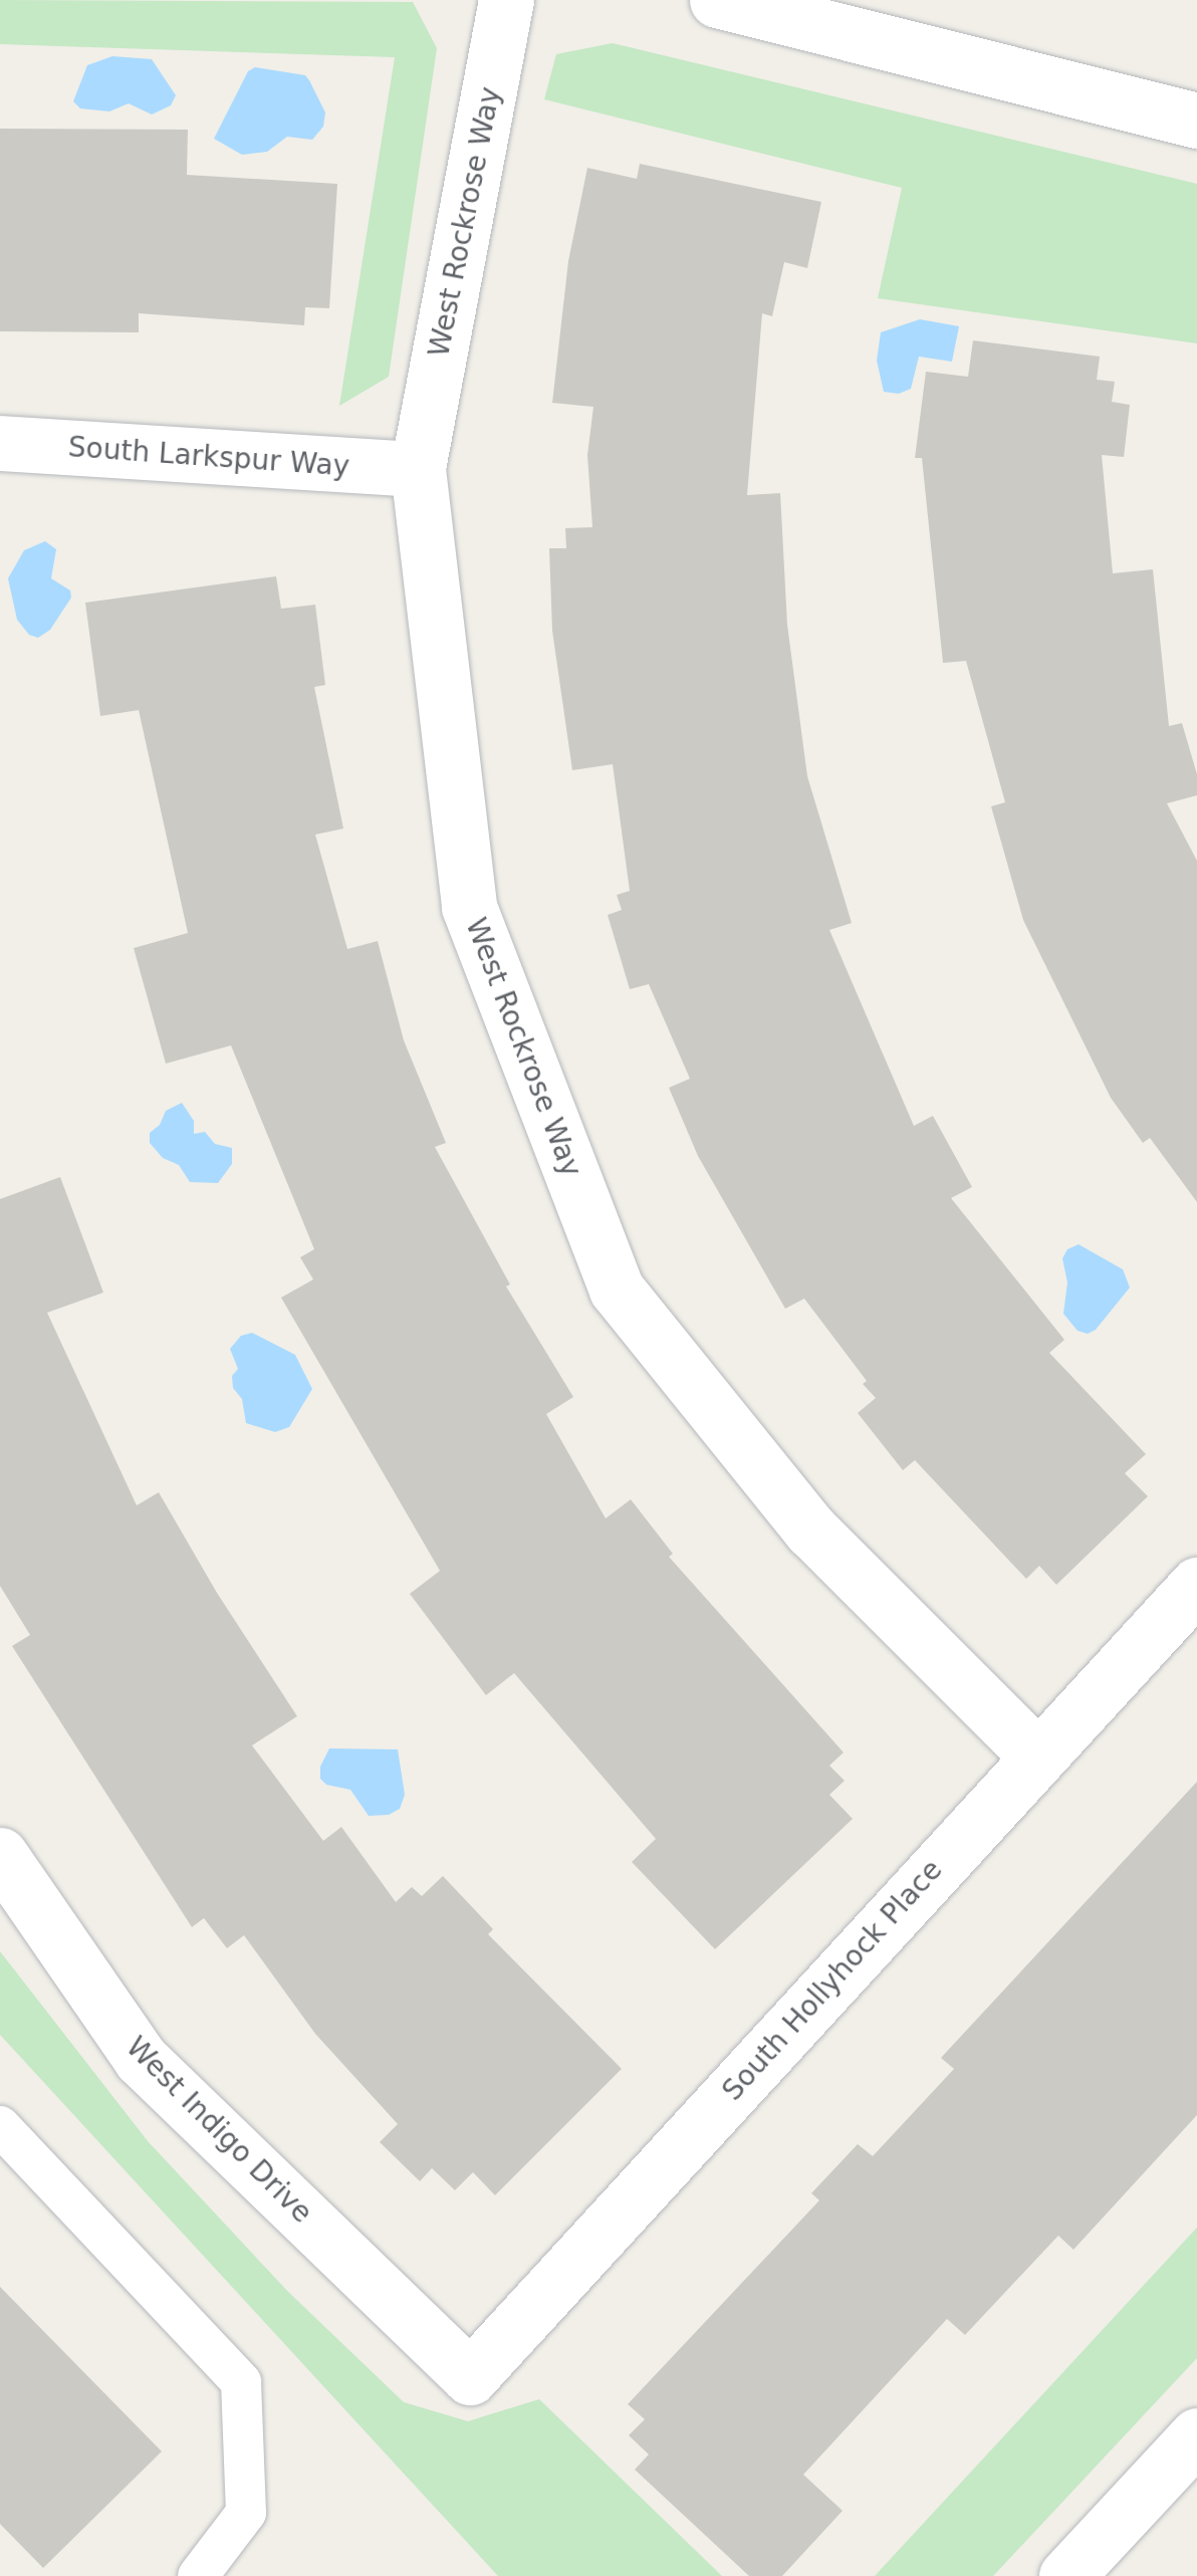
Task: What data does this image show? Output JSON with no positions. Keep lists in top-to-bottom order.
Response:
{
  "streets": {
    "street": [
      "West Rockrose Way",
      "South Larkspur Way",
      "South Hollyhock Place",
      "West Indigo Drive"
    ]
  },
  "crossings": [
    ["West Rockrose Way", "South Larkspur Way"],
    ["West Rockrose Way", "South Hollyhock Place"],
    ["South Hollyhock Place", "West Indigo Drive"]
  ]
}
